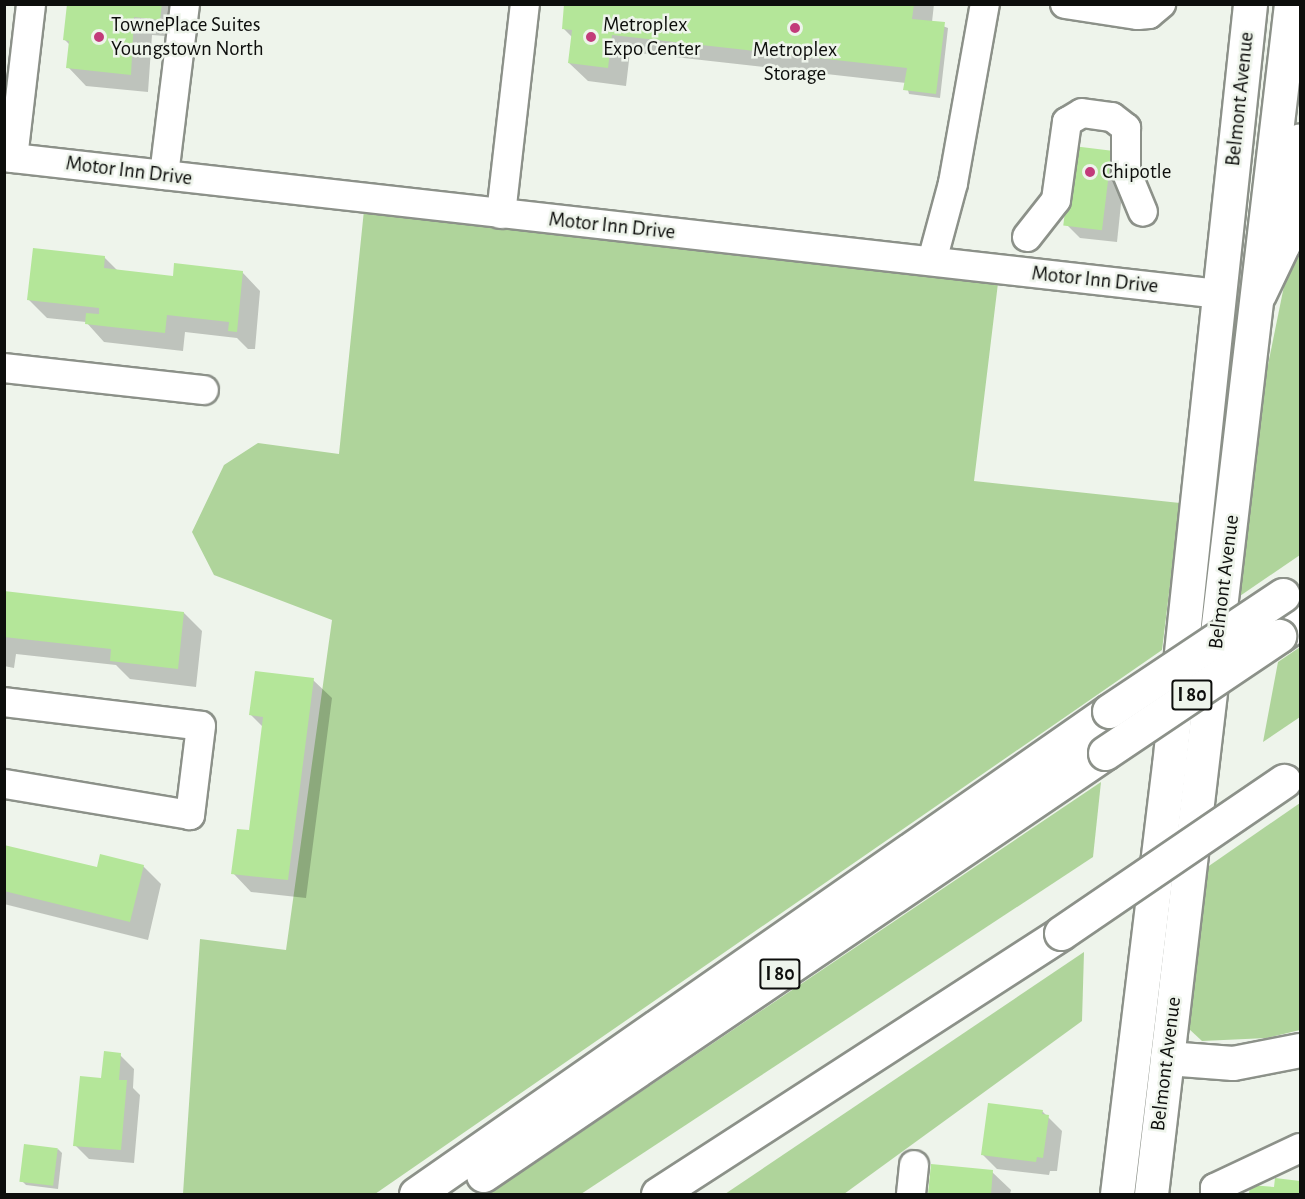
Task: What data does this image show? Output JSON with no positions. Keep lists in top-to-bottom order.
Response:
{
  "streets": {
    "main road": ["Belmont Avenue", "I 80"],
    "street": ["Motor Inn Drive"]
  },
  "crossings": [
    ["Belmont Avenue", "Motor Inn Drive"]
  ],
  "places": [
    "Metroplex Storage",
    "TownePlace Suites Youngstown North",
    "Metroplex Expo Center",
    "Chipotle"
  ]
}
